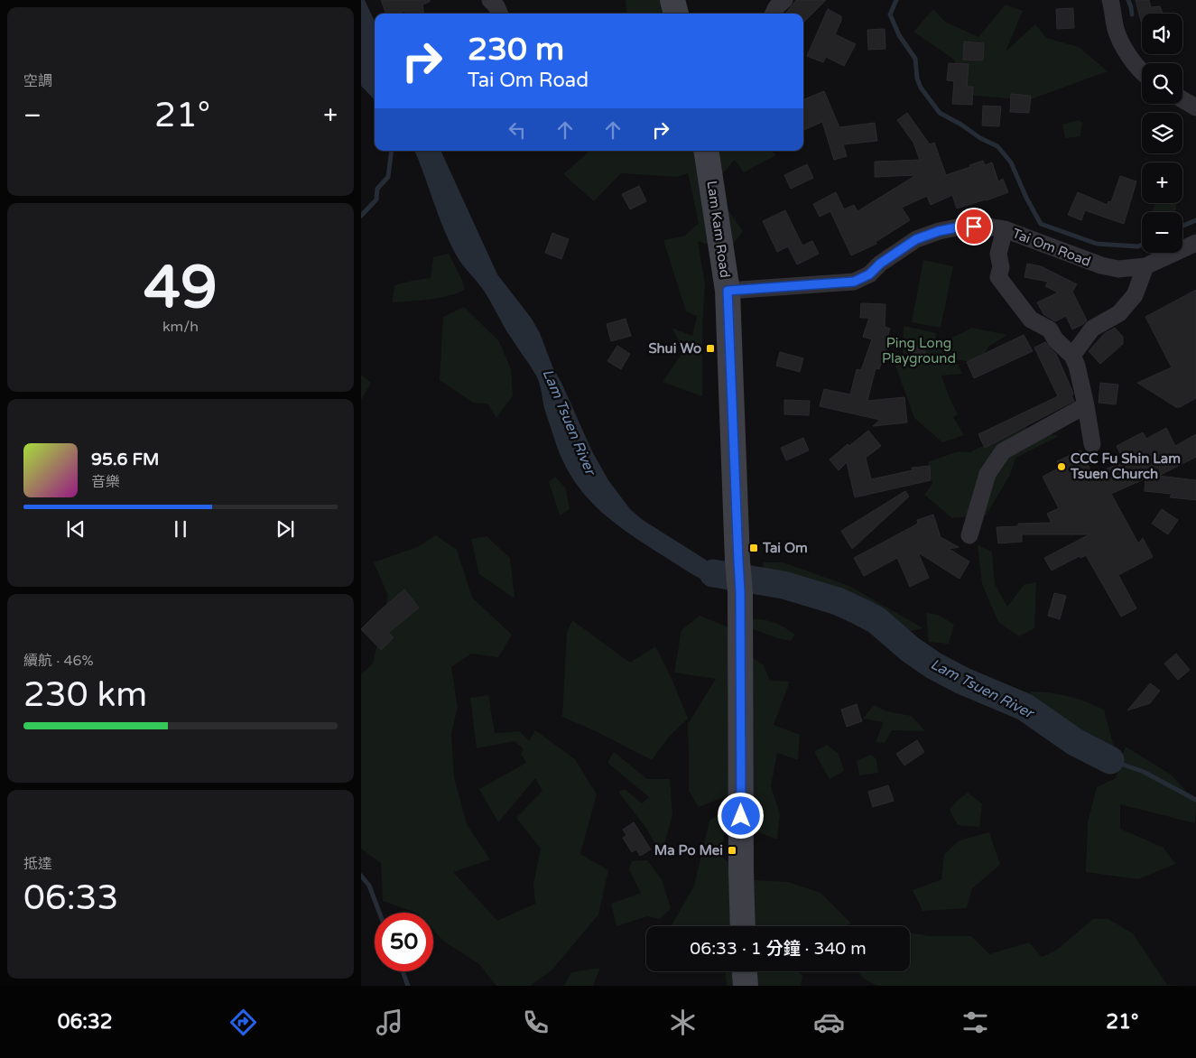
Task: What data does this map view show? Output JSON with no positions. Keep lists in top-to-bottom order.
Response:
{
  "streets": {
    "main road": ["Lam Kam Road"],
    "street": ["Tai Om Road"]
  },
  "crossings": [
    ["Lam Kam Road", "Tai Om Road"]
  ],
  "water": ["Lam Tsuen River"],
  "parks": ["Ping Long Playground"],
  "places": {
    "transit": ["Shui Wo", "Tai Om", "Ma Po Mei"],
    "other": ["CCC Fu Shin Lam Tsuen Church"]
  },
  "page": {
    "tile": [
      "空調",
      ["49", "km/h"],
      ["續航 · 46%", "230 km"],
      ["抵達", "06:33"]
    ],
    "map_buttons": ["+", "−"],
    "turn": ["230 m", "Tai Om Road"],
    "heat": ["−", "21°", "+"],
    "song": ["95.6 FM", "音樂"],
    "limit": "50",
    "trip": "06:33 · 1 分鐘 · 340 m",
    "tabs": ["06:32", "21°"]
  }
}
